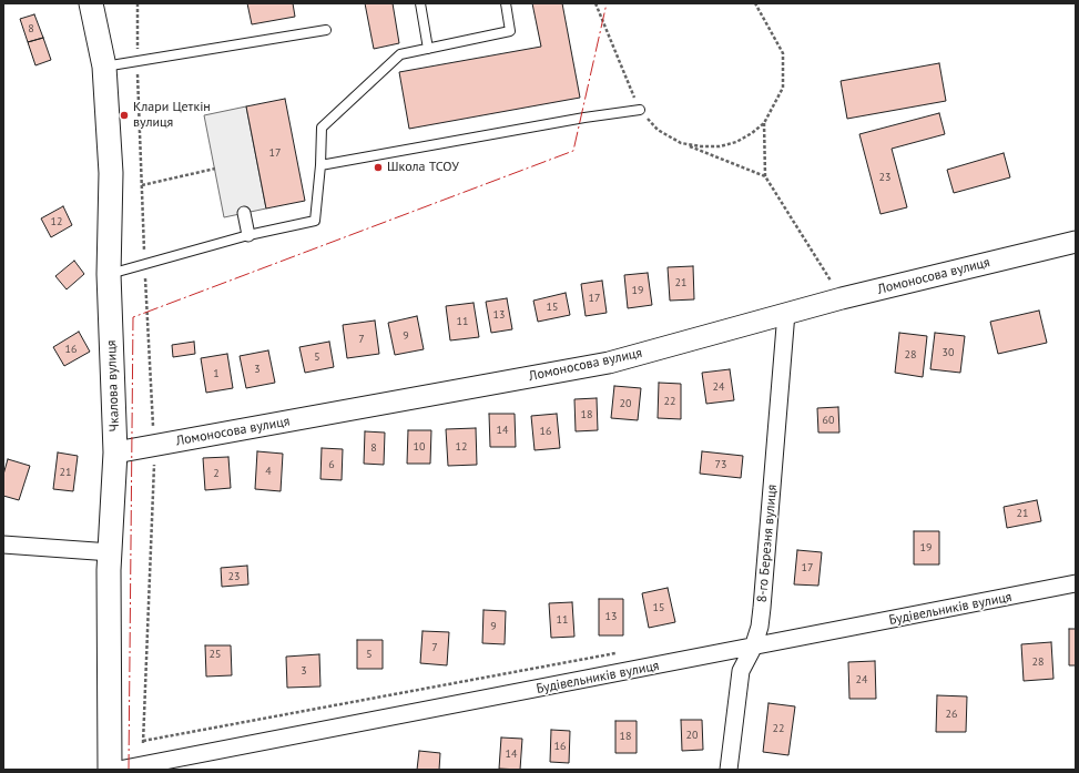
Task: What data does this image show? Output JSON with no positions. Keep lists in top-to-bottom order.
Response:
{
  "streets": {
    "main road": ["Чкалова вулиця"],
    "street": ["Ломоносова вулиця", "8-го Березня вулиця", "Будівельників вулиця"]
  },
  "crossings": [
    ["Ломоносова вулиця", "Чкалова вулиця"],
    ["Ломоносова вулиця", "8-го Березня вулиця"],
    ["8-го Березня вулиця", "Будівельників вулиця"]
  ],
  "places": ["Клари Цеткін вулиця", "Школа ТСОУ"],
  "house_numbers": [
    "8",
    "17",
    "23",
    "12",
    "21",
    "19",
    "17",
    "15",
    "13",
    "11",
    "9",
    "7",
    "16",
    "30",
    "28",
    "5",
    "3",
    "1",
    "24",
    "22",
    "20",
    "18",
    "60",
    "14",
    "16",
    "10",
    "12",
    "8",
    "6",
    "73",
    "4",
    "21",
    "2",
    "21",
    "19",
    "17",
    "23",
    "15",
    "13",
    "11",
    "9",
    "7",
    "25",
    "5",
    "28",
    "3",
    "24",
    "26",
    "22",
    "20",
    "18",
    "16",
    "14"
  ]
}
